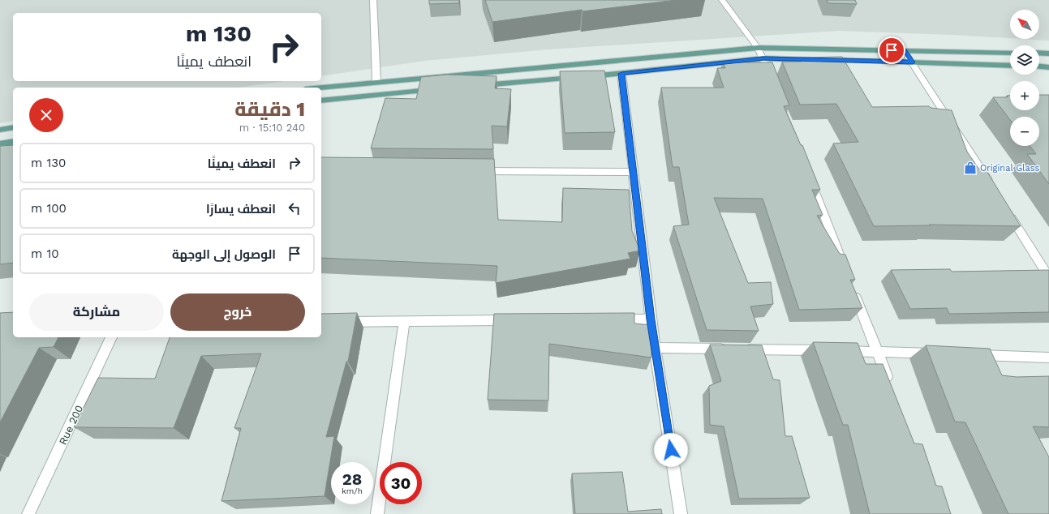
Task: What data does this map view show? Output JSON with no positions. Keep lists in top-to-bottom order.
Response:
{
  "streets": {
    "street": ["Rue 200"]
  },
  "places": {
    "shop": ["Original Glass"]
  },
  "north": "top left",
  "page": {
    "map_buttons": ["+", "−"],
    "turn": ["130 m", "انعطف يمينًا"],
    "heading": ["1 دقيقة", "240 m · 15:10"],
    "list": [
      {
        "name": "انعطف يمينًا",
        "value": "130 m"
      },
      {
        "name": "انعطف يسارًا",
        "value": "100 m"
      },
      {
        "name": "الوصول إلى الوجهة",
        "value": "10 m"
      }
    ],
    "buttons": ["خروج", "مشاركة"],
    "speed": "28 km/h",
    "limit": "30"
  }
}
